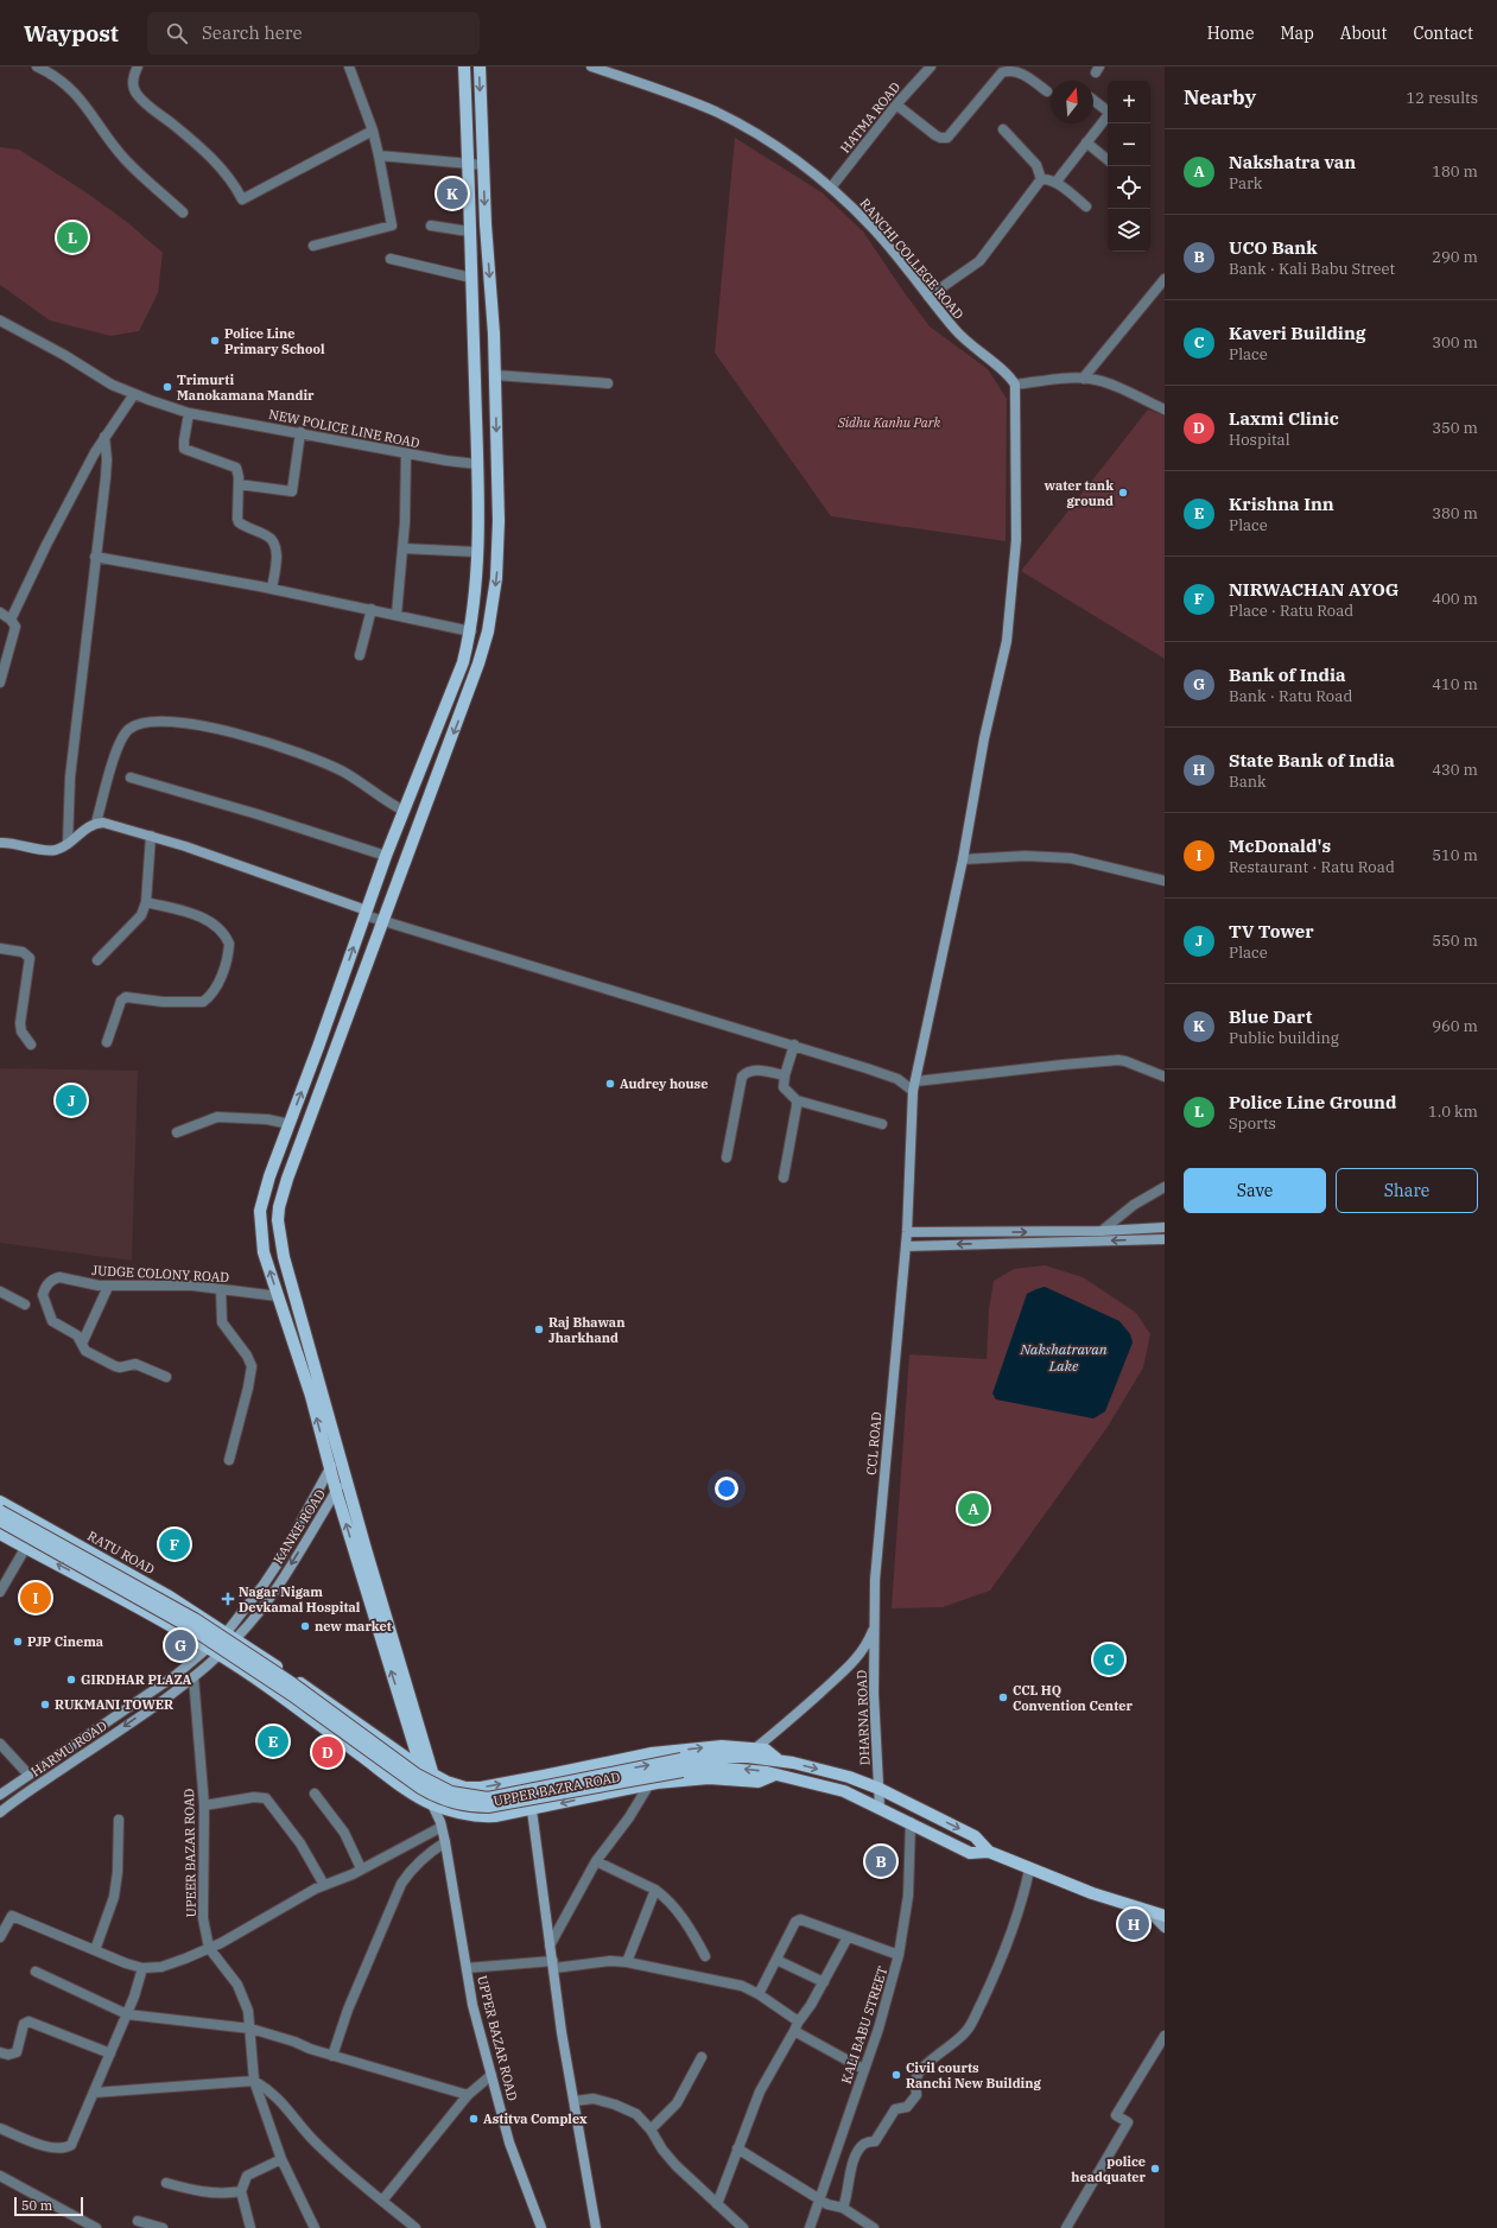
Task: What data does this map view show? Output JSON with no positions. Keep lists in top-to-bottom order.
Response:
{
  "streets": {
    "main road": ["RATU ROAD", "UPPER BAZRA ROAD", "UPPER BAZAR ROAD"],
    "street": [
      "HATMA ROAD",
      "RANCHI COLLEGE ROAD",
      "NEW POLICE LINE ROAD",
      "JUDGE COLONY ROAD",
      "CCL ROAD",
      "KANKE ROAD",
      "DHARNA ROAD",
      "HARMU ROAD",
      "UPEER BAZAR ROAD",
      "KALI BABU STREET"
    ]
  },
  "crossings": [
    ["HATMA ROAD", "RANCHI COLLEGE ROAD"],
    ["RANCHI COLLEGE ROAD", "CCL ROAD"],
    ["NEW POLICE LINE ROAD", "UPPER BAZAR ROAD"],
    ["JUDGE COLONY ROAD", "UPPER BAZAR ROAD"],
    ["CCL ROAD", "DHARNA ROAD"],
    ["CCL ROAD", "UPPER BAZRA ROAD"],
    ["KANKE ROAD", "RATU ROAD"],
    ["KANKE ROAD", "HARMU ROAD"],
    ["KANKE ROAD", "UPPER BAZRA ROAD"],
    ["KANKE ROAD", "UPPER BAZAR ROAD"],
    ["RATU ROAD", "UPPER BAZRA ROAD"],
    ["HARMU ROAD", "UPPER BAZRA ROAD"],
    ["HARMU ROAD", "UPEER BAZAR ROAD"],
    ["UPPER BAZRA ROAD", "UPPER BAZAR ROAD"]
  ],
  "water": ["Nakshatravan Lake"],
  "parks": ["Sidhu Kanhu Park"],
  "places": {
    "other": [
      "Police Line Primary School",
      "Trimurti Manokamana Mandir",
      "water tank ground",
      "Audrey house",
      "Raj Bhawan Jharkhand",
      "new market",
      "PJP Cinema",
      "GIRDHAR PLAZA",
      "CCL HQ Convention Center",
      "RUKMANI TOWER",
      "Civil courts Ranchi New Building",
      "Astitva Complex",
      "police headquater"
    ],
    "health": ["Nagar Nigam Devkamal Hospital"]
  },
  "scale_bar": "50 m",
  "north": "top",
  "page": {
    "header": "Waypost",
    "search": "Search here",
    "nav": [
      "Home",
      "Map",
      "About",
      "Contact"
    ],
    "heading": ["Nearby", "12 results"],
    "map_buttons": ["+", "−"],
    "list": [
      {
        "mark": "A",
        "name": "Nakshatra van",
        "note": "Park",
        "value": "180 m"
      },
      {
        "mark": "B",
        "name": "UCO Bank",
        "note": "Bank · Kali Babu Street",
        "value": "290 m"
      },
      {
        "mark": "C",
        "name": "Kaveri Building",
        "note": "Place",
        "value": "300 m"
      },
      {
        "mark": "D",
        "name": "Laxmi Clinic",
        "note": "Hospital",
        "value": "350 m"
      },
      {
        "mark": "E",
        "name": "Krishna Inn",
        "note": "Place",
        "value": "380 m"
      },
      {
        "mark": "F",
        "name": "NIRWACHAN AYOG",
        "note": "Place · Ratu Road",
        "value": "400 m"
      },
      {
        "mark": "G",
        "name": "Bank of India",
        "note": "Bank · Ratu Road",
        "value": "410 m"
      },
      {
        "mark": "H",
        "name": "State Bank of India",
        "note": "Bank",
        "value": "430 m"
      },
      {
        "mark": "I",
        "name": "McDonald's",
        "note": "Restaurant · Ratu Road",
        "value": "510 m"
      },
      {
        "mark": "J",
        "name": "TV Tower",
        "note": "Place",
        "value": "550 m"
      },
      {
        "mark": "K",
        "name": "Blue Dart",
        "note": "Public building",
        "value": "960 m"
      },
      {
        "mark": "L",
        "name": "Police Line Ground",
        "note": "Sports",
        "value": "1.0 km"
      }
    ],
    "pins": [
      "K",
      "L",
      "J",
      "A",
      "F",
      "I",
      "G",
      "C",
      "E",
      "D",
      "B",
      "H"
    ],
    "buttons": ["Save", "Share"],
    "scale": "50 m"
  }
}
